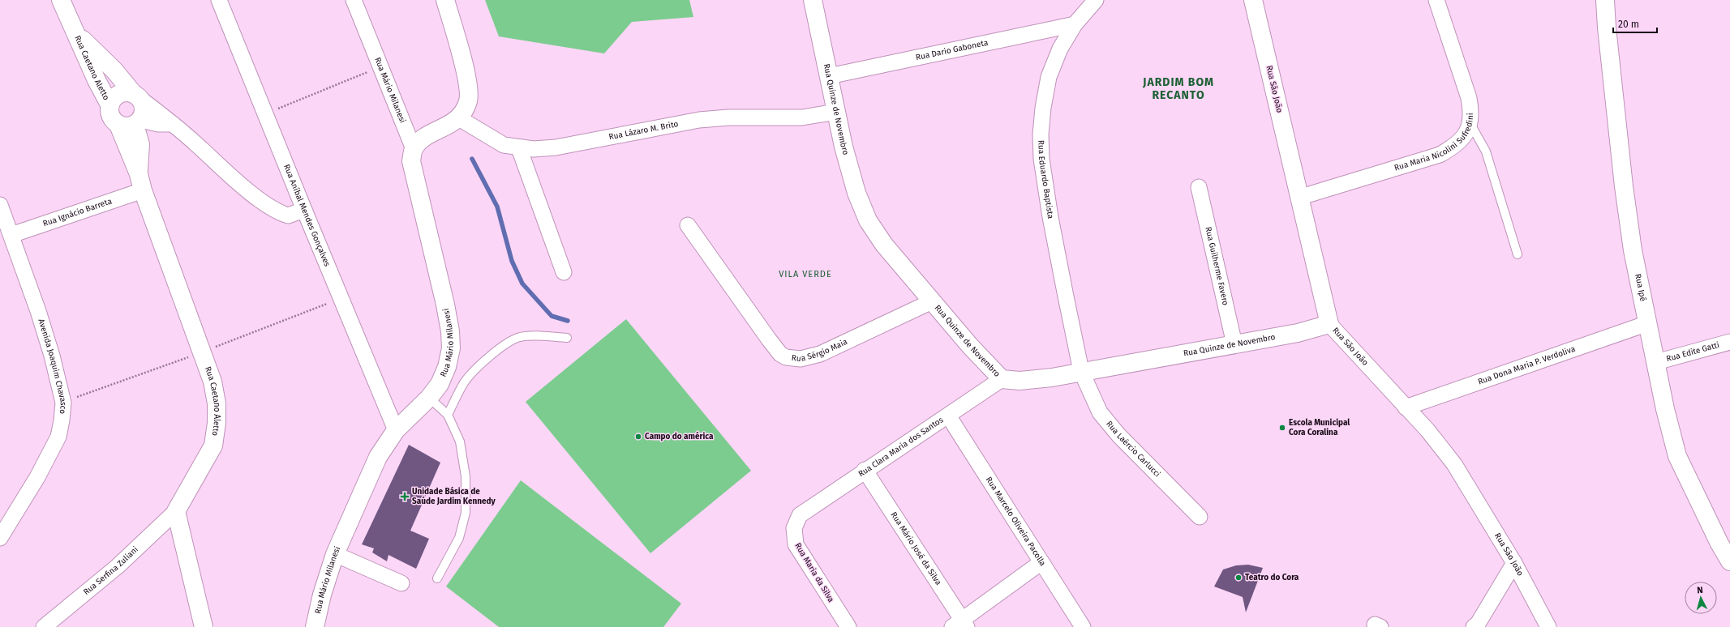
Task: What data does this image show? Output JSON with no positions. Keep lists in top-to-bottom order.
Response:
{
  "streets": {
    "street": [
      "Rua Dario Gaboneta",
      "Rua Caetano Aletto",
      "Rua São João",
      "Rua Mário Milanesi",
      "Rua Quinze de Novembro",
      "Rua Lázaro M. Brito",
      "Rua Maria Nicolini Sufredini",
      "Rua Eduardo Baptista",
      "Rua Ignácio Barreta",
      "Rua Aníbal Mendes Gonçalves",
      "Rua Guilherme Favero",
      "Rua Ipê",
      "Rua Sérgio Maia",
      "Rua Edite Gatti",
      "Rua Dona Maria P. Verdoliva",
      "Avenida Joaquim Chavasco",
      "Rua Clara Maria dos Santos",
      "Rua Laércio Carlucci",
      "Rua Marcelo Oliveira Pacolla",
      "Rua Mário José da Silva",
      "Rua Serfina Zuliani",
      "Rua Maria da Silva"
    ]
  },
  "crossings": [
    ["Rua Dario Gaboneta", "Rua Quinze de Novembro"],
    ["Rua Dario Gaboneta", "Rua Eduardo Baptista"],
    ["Rua Caetano Aletto", "Rua Ignácio Barreta"],
    ["Rua Caetano Aletto", "Rua Serfina Zuliani"],
    ["Rua São João", "Rua Quinze de Novembro"],
    ["Rua São João", "Rua Maria Nicolini Sufredini"],
    ["Rua São João", "Rua Dona Maria P. Verdoliva"],
    ["Rua Mário Milanesi", "Rua Aníbal Mendes Gonçalves"],
    ["Rua Quinze de Novembro", "Rua Lázaro M. Brito"],
    ["Rua Quinze de Novembro", "Rua Eduardo Baptista"],
    ["Rua Quinze de Novembro", "Rua Guilherme Favero"],
    ["Rua Quinze de Novembro", "Rua Sérgio Maia"],
    ["Rua Quinze de Novembro", "Rua Clara Maria dos Santos"],
    ["Rua Quinze de Novembro", "Rua Laércio Carlucci"],
    ["Rua Eduardo Baptista", "Rua Laércio Carlucci"],
    ["Rua Ignácio Barreta", "Avenida Joaquim Chavasco"],
    ["Rua Ipê", "Rua Edite Gatti"],
    ["Rua Ipê", "Rua Dona Maria P. Verdoliva"],
    ["Rua Clara Maria dos Santos", "Rua Marcelo Oliveira Pacolla"],
    ["Rua Clara Maria dos Santos", "Rua Mário José da Silva"],
    ["Rua Clara Maria dos Santos", "Rua Maria da Silva"]
  ],
  "districts": ["JARDIM BOM RECANTO", "VILA VERDE"],
  "places": {
    "other": ["Escola Municipal Cora Coralina", "Campo do américa", "Teatro do Cora"],
    "health": ["Unidade Básica de Saúde Jardim Kennedy"]
  },
  "scale_bar": "20 m",
  "north": "top"
}
